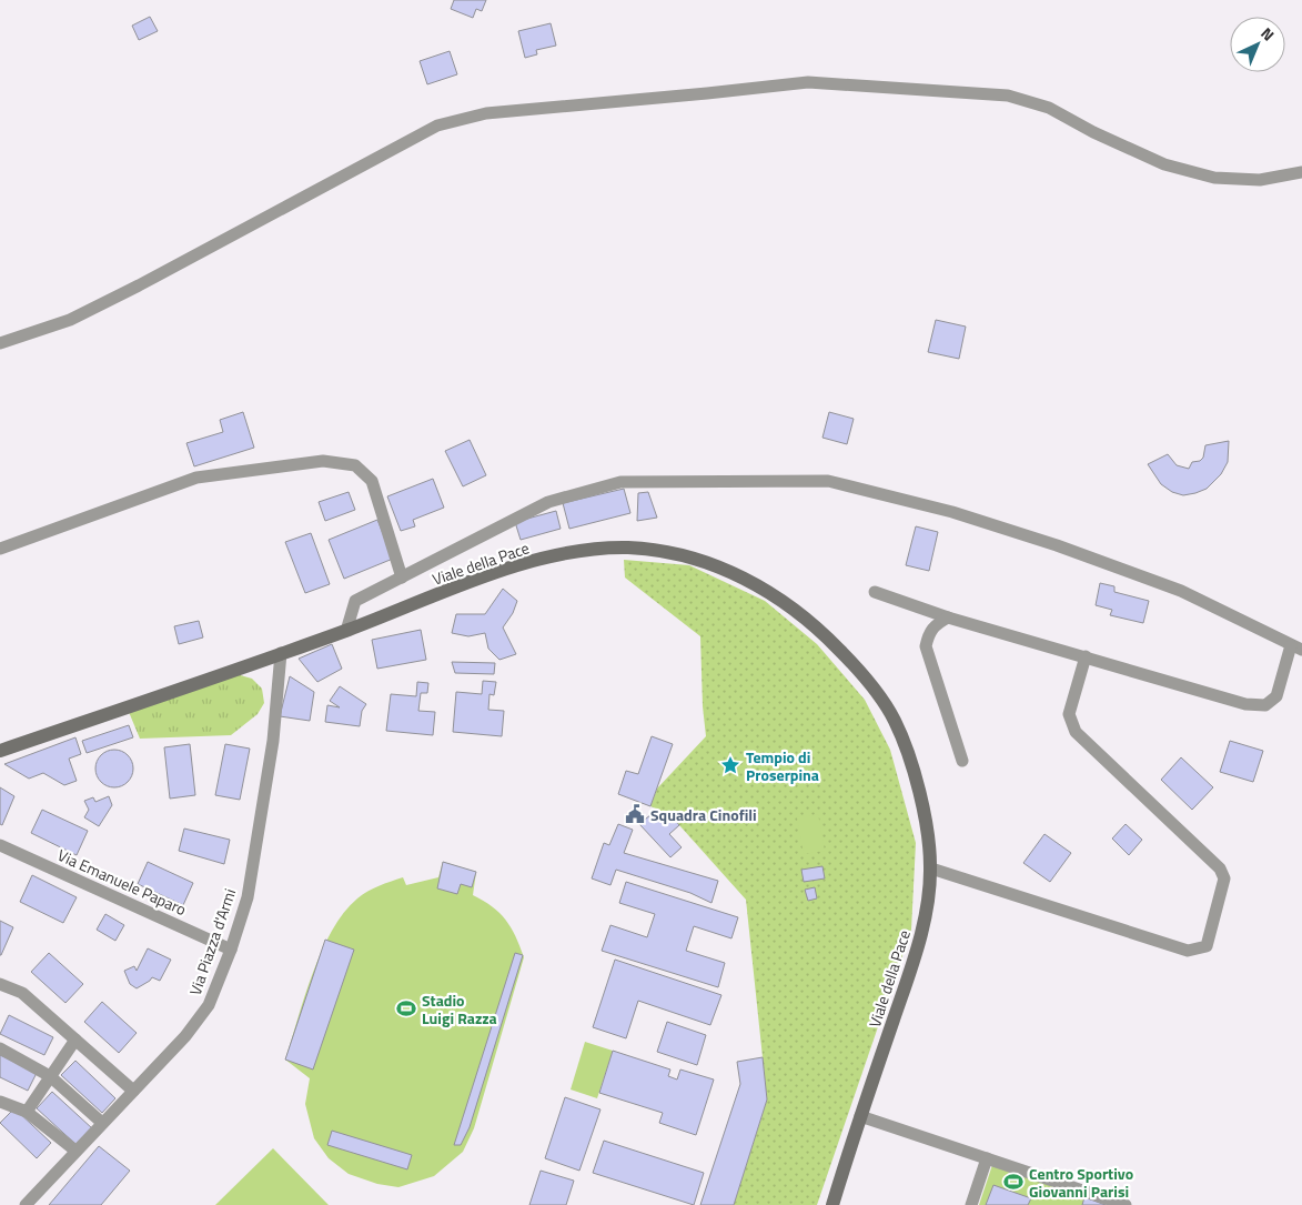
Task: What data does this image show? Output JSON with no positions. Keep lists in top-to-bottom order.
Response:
{
  "streets": {
    "main road": ["Viale della Pace"],
    "street": ["Via Emanuele Paparo", "Via Piazza d'Armi"]
  },
  "crossings": [
    ["Viale della Pace", "Via Piazza d'Armi"],
    ["Via Emanuele Paparo", "Via Piazza d'Armi"]
  ],
  "places": {
    "place": ["Tempio di Proserpina"],
    "public building": ["Squadra Cinofili"],
    "sports": ["Stadio Luigi Razza", "Centro Sportivo Giovanni Parisi"]
  },
  "north": "top right"
}
